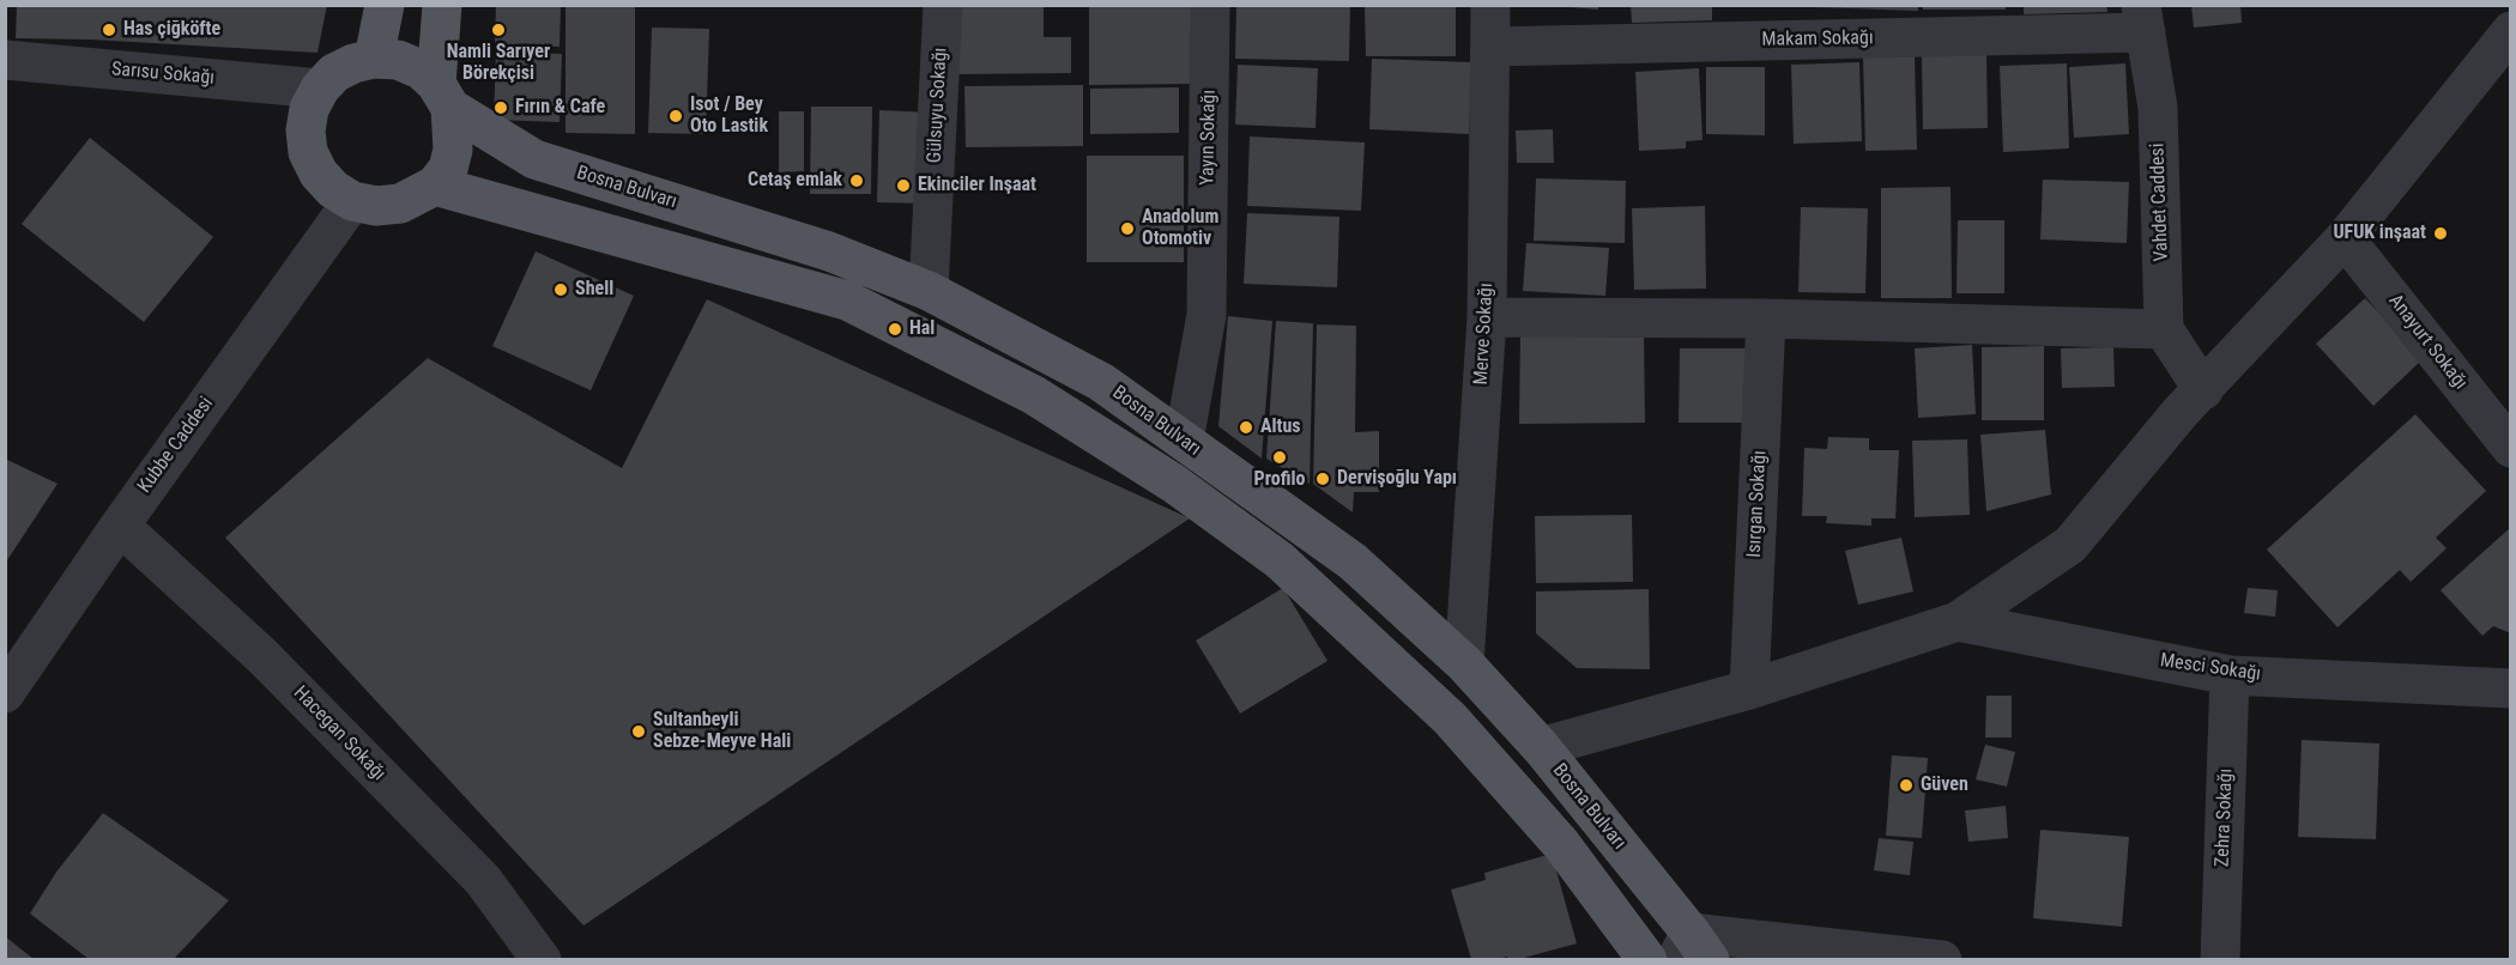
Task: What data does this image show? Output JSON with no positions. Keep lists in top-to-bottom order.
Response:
{
  "streets": {
    "main road": ["Bosna Bulvarı"],
    "street": [
      "Makam Sokağı",
      "Sarısu Sokağı",
      "Gülsuyu Sokağı",
      "Yayın Sokağı",
      "Vahdet Caddesi",
      "Merve Sokağı",
      "Anayurt Sokağı",
      "Kubbe Caddesi",
      "Isırgan Sokağı",
      "Mesci Sokağı",
      "Hacegan Sokağı",
      "Zehra Sokağı"
    ]
  },
  "crossings": [
    ["Makam Sokağı", "Vahdet Caddesi"],
    ["Makam Sokağı", "Merve Sokağı"],
    ["Sarısu Sokağı", "Bosna Bulvarı"],
    ["Sarısu Sokağı", "Kubbe Caddesi"],
    ["Gülsuyu Sokağı", "Bosna Bulvarı"],
    ["Yayın Sokağı", "Bosna Bulvarı"],
    ["Bosna Bulvarı", "Merve Sokağı"],
    ["Bosna Bulvarı", "Kubbe Caddesi"],
    ["Kubbe Caddesi", "Hacegan Sokağı"],
    ["Mesci Sokağı", "Zehra Sokağı"]
  ],
  "places": [
    "Has çiğköfte",
    "Namli Sarıyer Börekçisi",
    "Fırın & Cafe",
    "Isot / Bey Oto Lastik",
    "Cetaş emlak",
    "Ekinciler Inşaat",
    "Anadolum Otomotiv",
    "UFUK inşaat",
    "Shell",
    "Hal",
    "Altus",
    "Profilo",
    "Dervişoğlu Yapı",
    "Sultanbeyli Sebze-Meyve Hali",
    "Güven"
  ]
}
